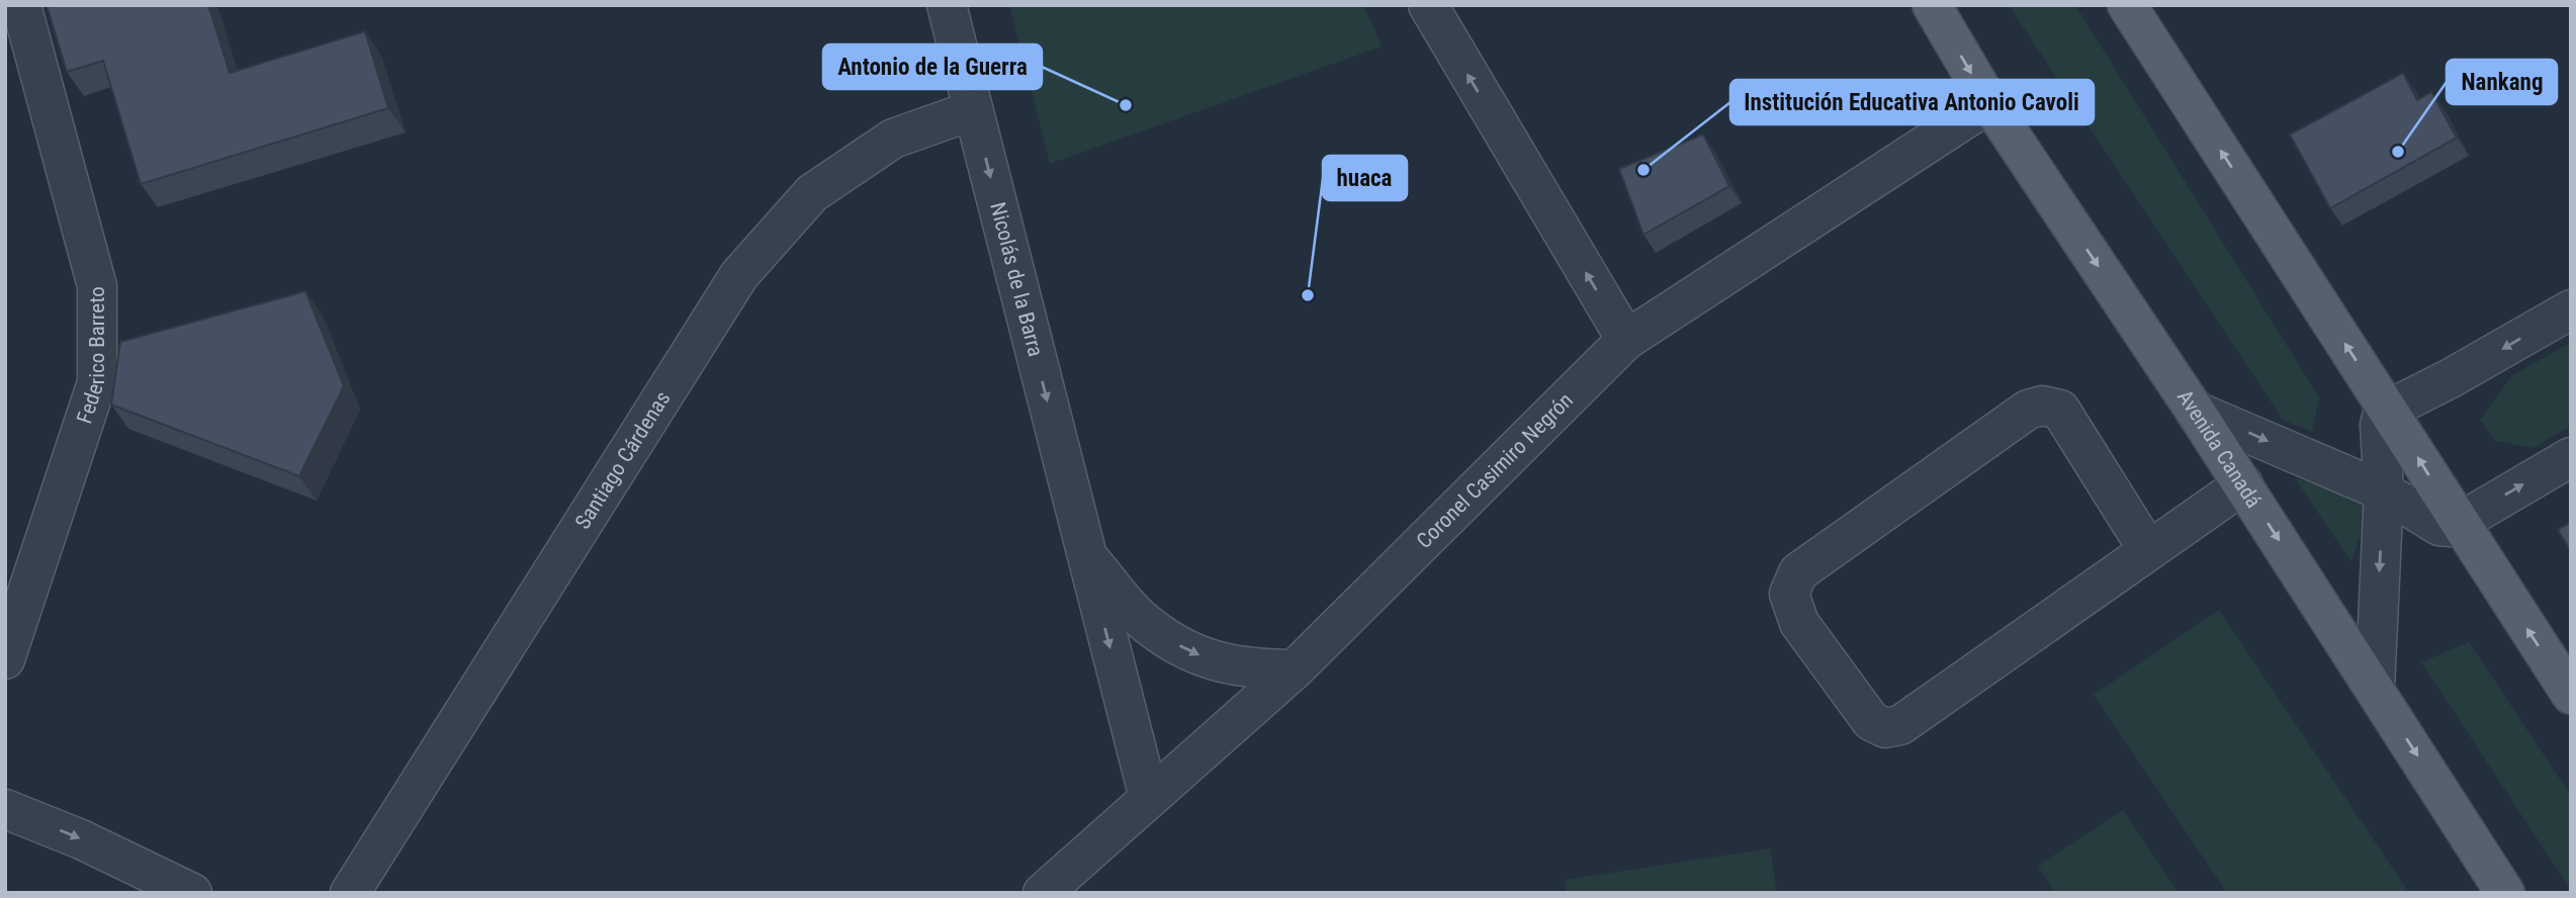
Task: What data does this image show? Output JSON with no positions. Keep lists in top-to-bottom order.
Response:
{
  "streets": {
    "main road": ["Avenida Canadá"],
    "street": [
      "Nicolás de la Barra",
      "Federico Barreto",
      "Santiago Cárdenas",
      "Coronel Casimiro Negrón"
    ]
  },
  "crossings": [
    ["Nicolás de la Barra", "Santiago Cárdenas"],
    ["Nicolás de la Barra", "Coronel Casimiro Negrón"],
    ["Avenida Canadá", "Coronel Casimiro Negrón"]
  ],
  "one_way": ["Nicolás de la Barra"],
  "places": [
    "Antonio de la Guerra",
    "Nankang",
    "Institución Educativa Antonio Cavoli",
    "huaca"
  ]
}
